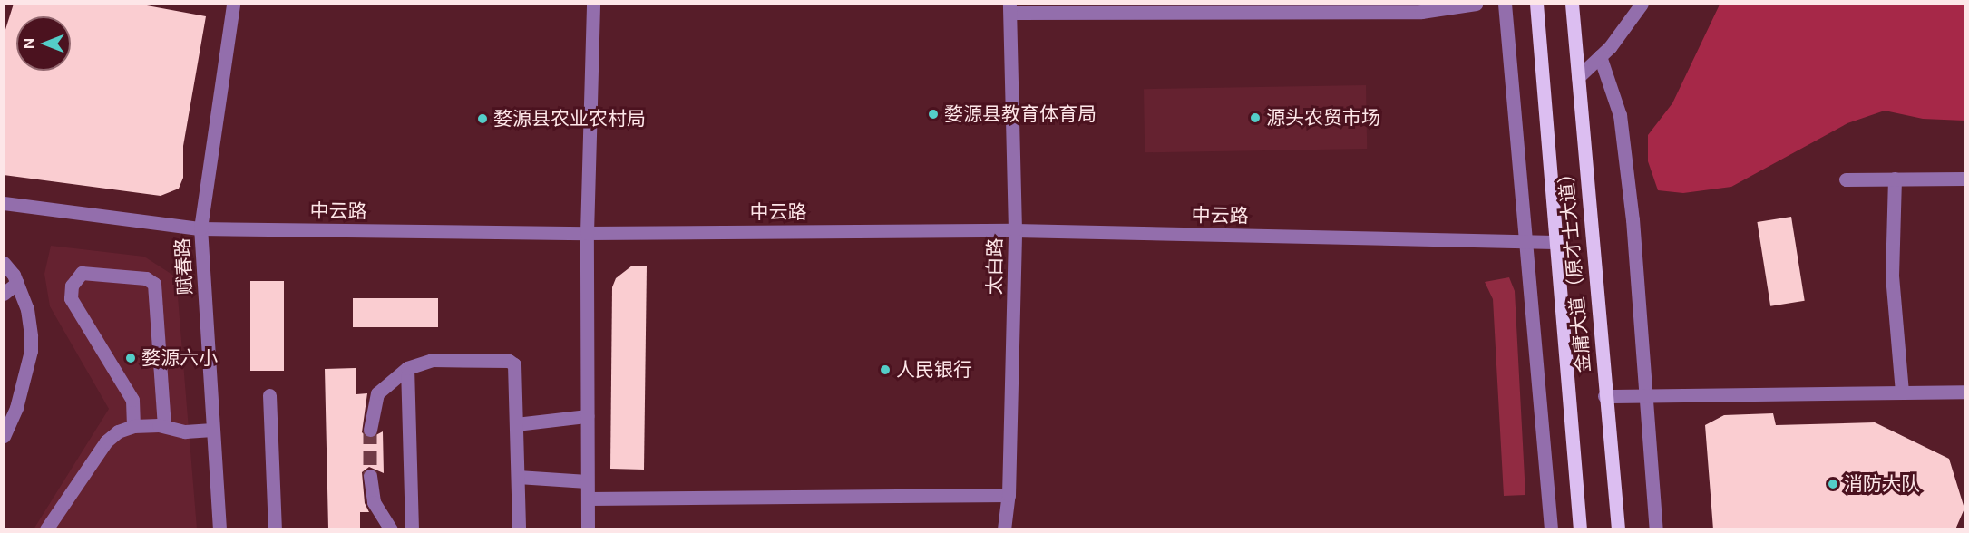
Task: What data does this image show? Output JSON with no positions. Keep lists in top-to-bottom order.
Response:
{
  "streets": {
    "main road": ["金庸大道（原才士大道）"],
    "street": ["中云路", "赋春路", "太白路"]
  },
  "crossings": [
    ["中云路", "赋春路"],
    ["中云路", "太白路"],
    ["中云路", "金庸大道（原才士大道）"]
  ],
  "places": [
    "婺源县教育体育局",
    "源头农贸市场",
    "婺源县农业农村局",
    "婺源六小",
    "人民银行",
    "消防大队"
  ],
  "north": "left"
}
